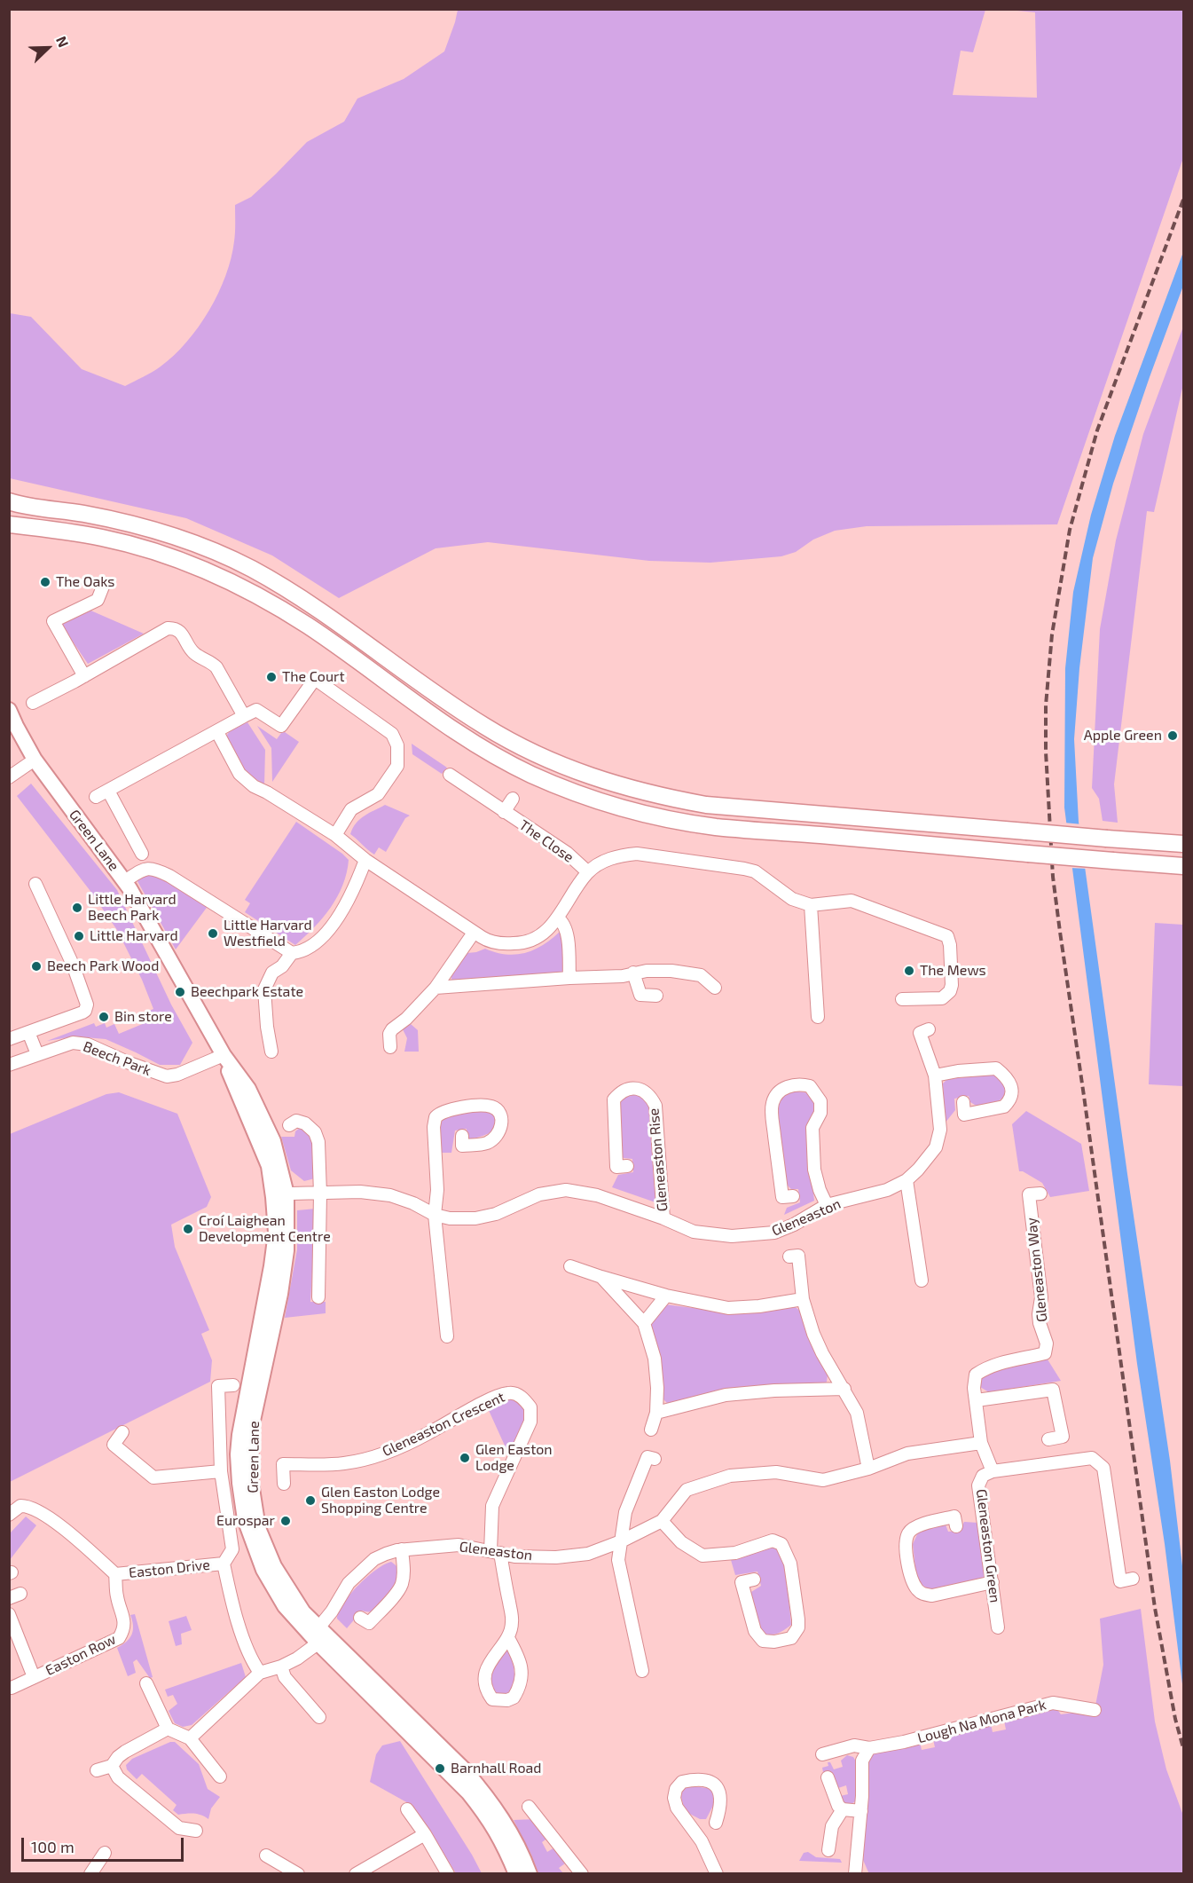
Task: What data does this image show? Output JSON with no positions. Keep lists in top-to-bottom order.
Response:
{
  "streets": {
    "street": [
      "Green Lane",
      "The Close",
      "Beech Park",
      "Gleneaston Rise",
      "Gleneaston",
      "Gleneaston Way",
      "Gleneaston Crescent",
      "Gleneaston Green",
      "Easton Drive",
      "Easton Row",
      "Lough Na Mona Park"
    ]
  },
  "crossings": [
    ["Green Lane", "Beech Park"],
    ["Green Lane", "Gleneaston"],
    ["Gleneaston Rise", "Gleneaston"],
    ["Gleneaston", "Gleneaston Way"],
    ["Gleneaston", "Gleneaston Crescent"],
    ["Easton Drive", "Easton Row"]
  ],
  "places": [
    "The Oaks",
    "The Court",
    "Apple Green",
    "Little Harvard Beech Park",
    "Little Harvard Westfield",
    "Little Harvard",
    "Beech Park Wood",
    "The Mews",
    "Beechpark Estate",
    "Bin store",
    "Croí Laighean Development Centre",
    "Glen Easton Lodge",
    "Glen Easton Lodge Shopping Centre",
    "Eurospar",
    "Barnhall Road"
  ],
  "scale_bar": "100 m",
  "north": "top right"
}
